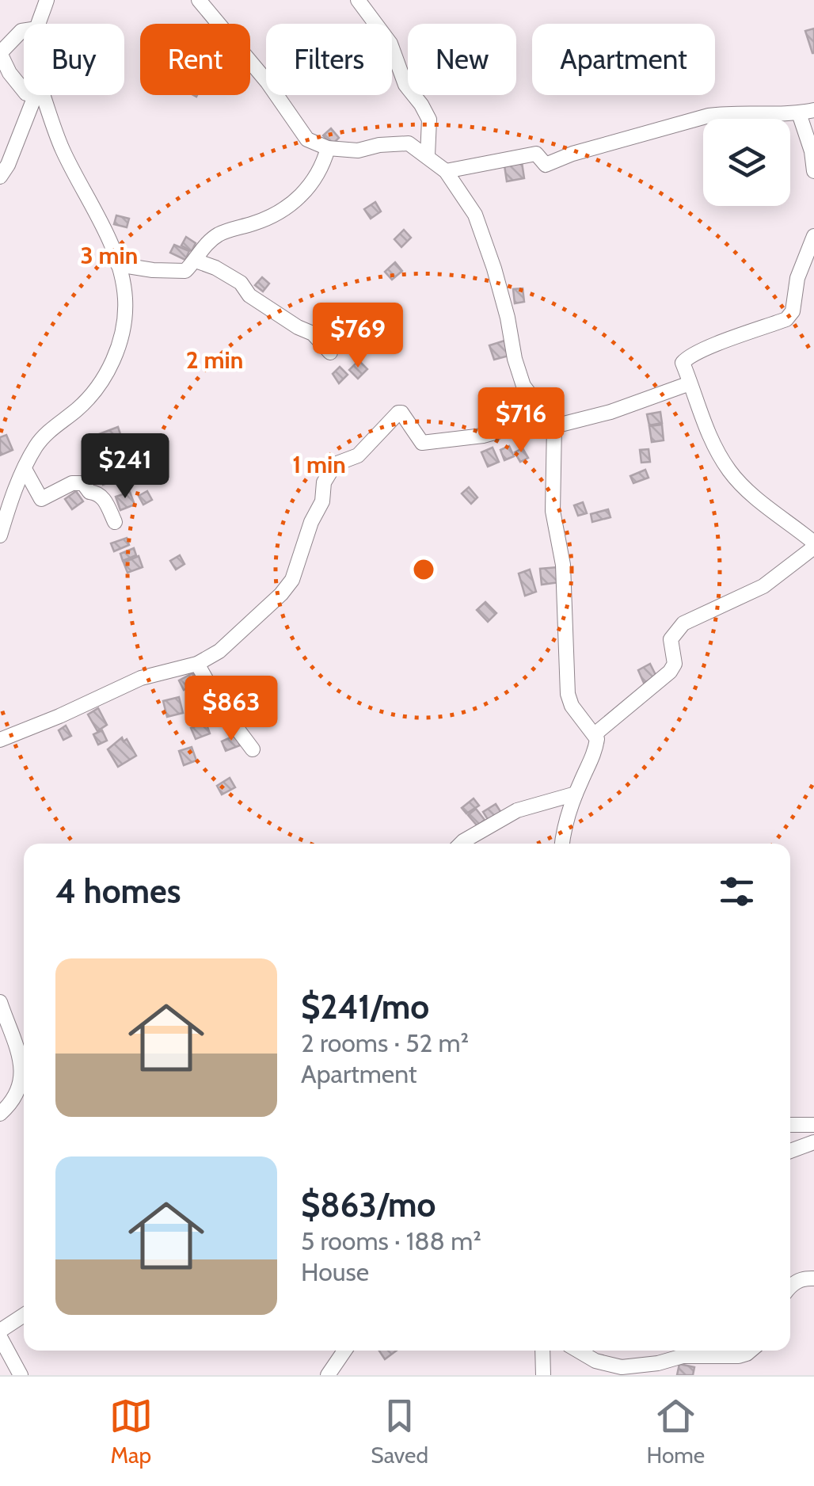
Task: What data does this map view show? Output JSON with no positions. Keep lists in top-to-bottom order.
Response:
{
  "page": {
    "chip": [
      "Buy",
      "Rent",
      "Filters",
      "New",
      "Apartment"
    ],
    "price": [
      "$769",
      "$716",
      "$241",
      "$863"
    ],
    "heading": "4 homes",
    "list": [
      {
        "name": "$241/mo",
        "note": "2 rooms · 52 m² · Apartment"
      },
      {
        "name": "$863/mo",
        "note": "5 rooms · 188 m² · House"
      }
    ],
    "tabs": ["Map", "Saved", "Home"]
  },
  "rings": ["3 min", "2 min", "1 min"]
}
